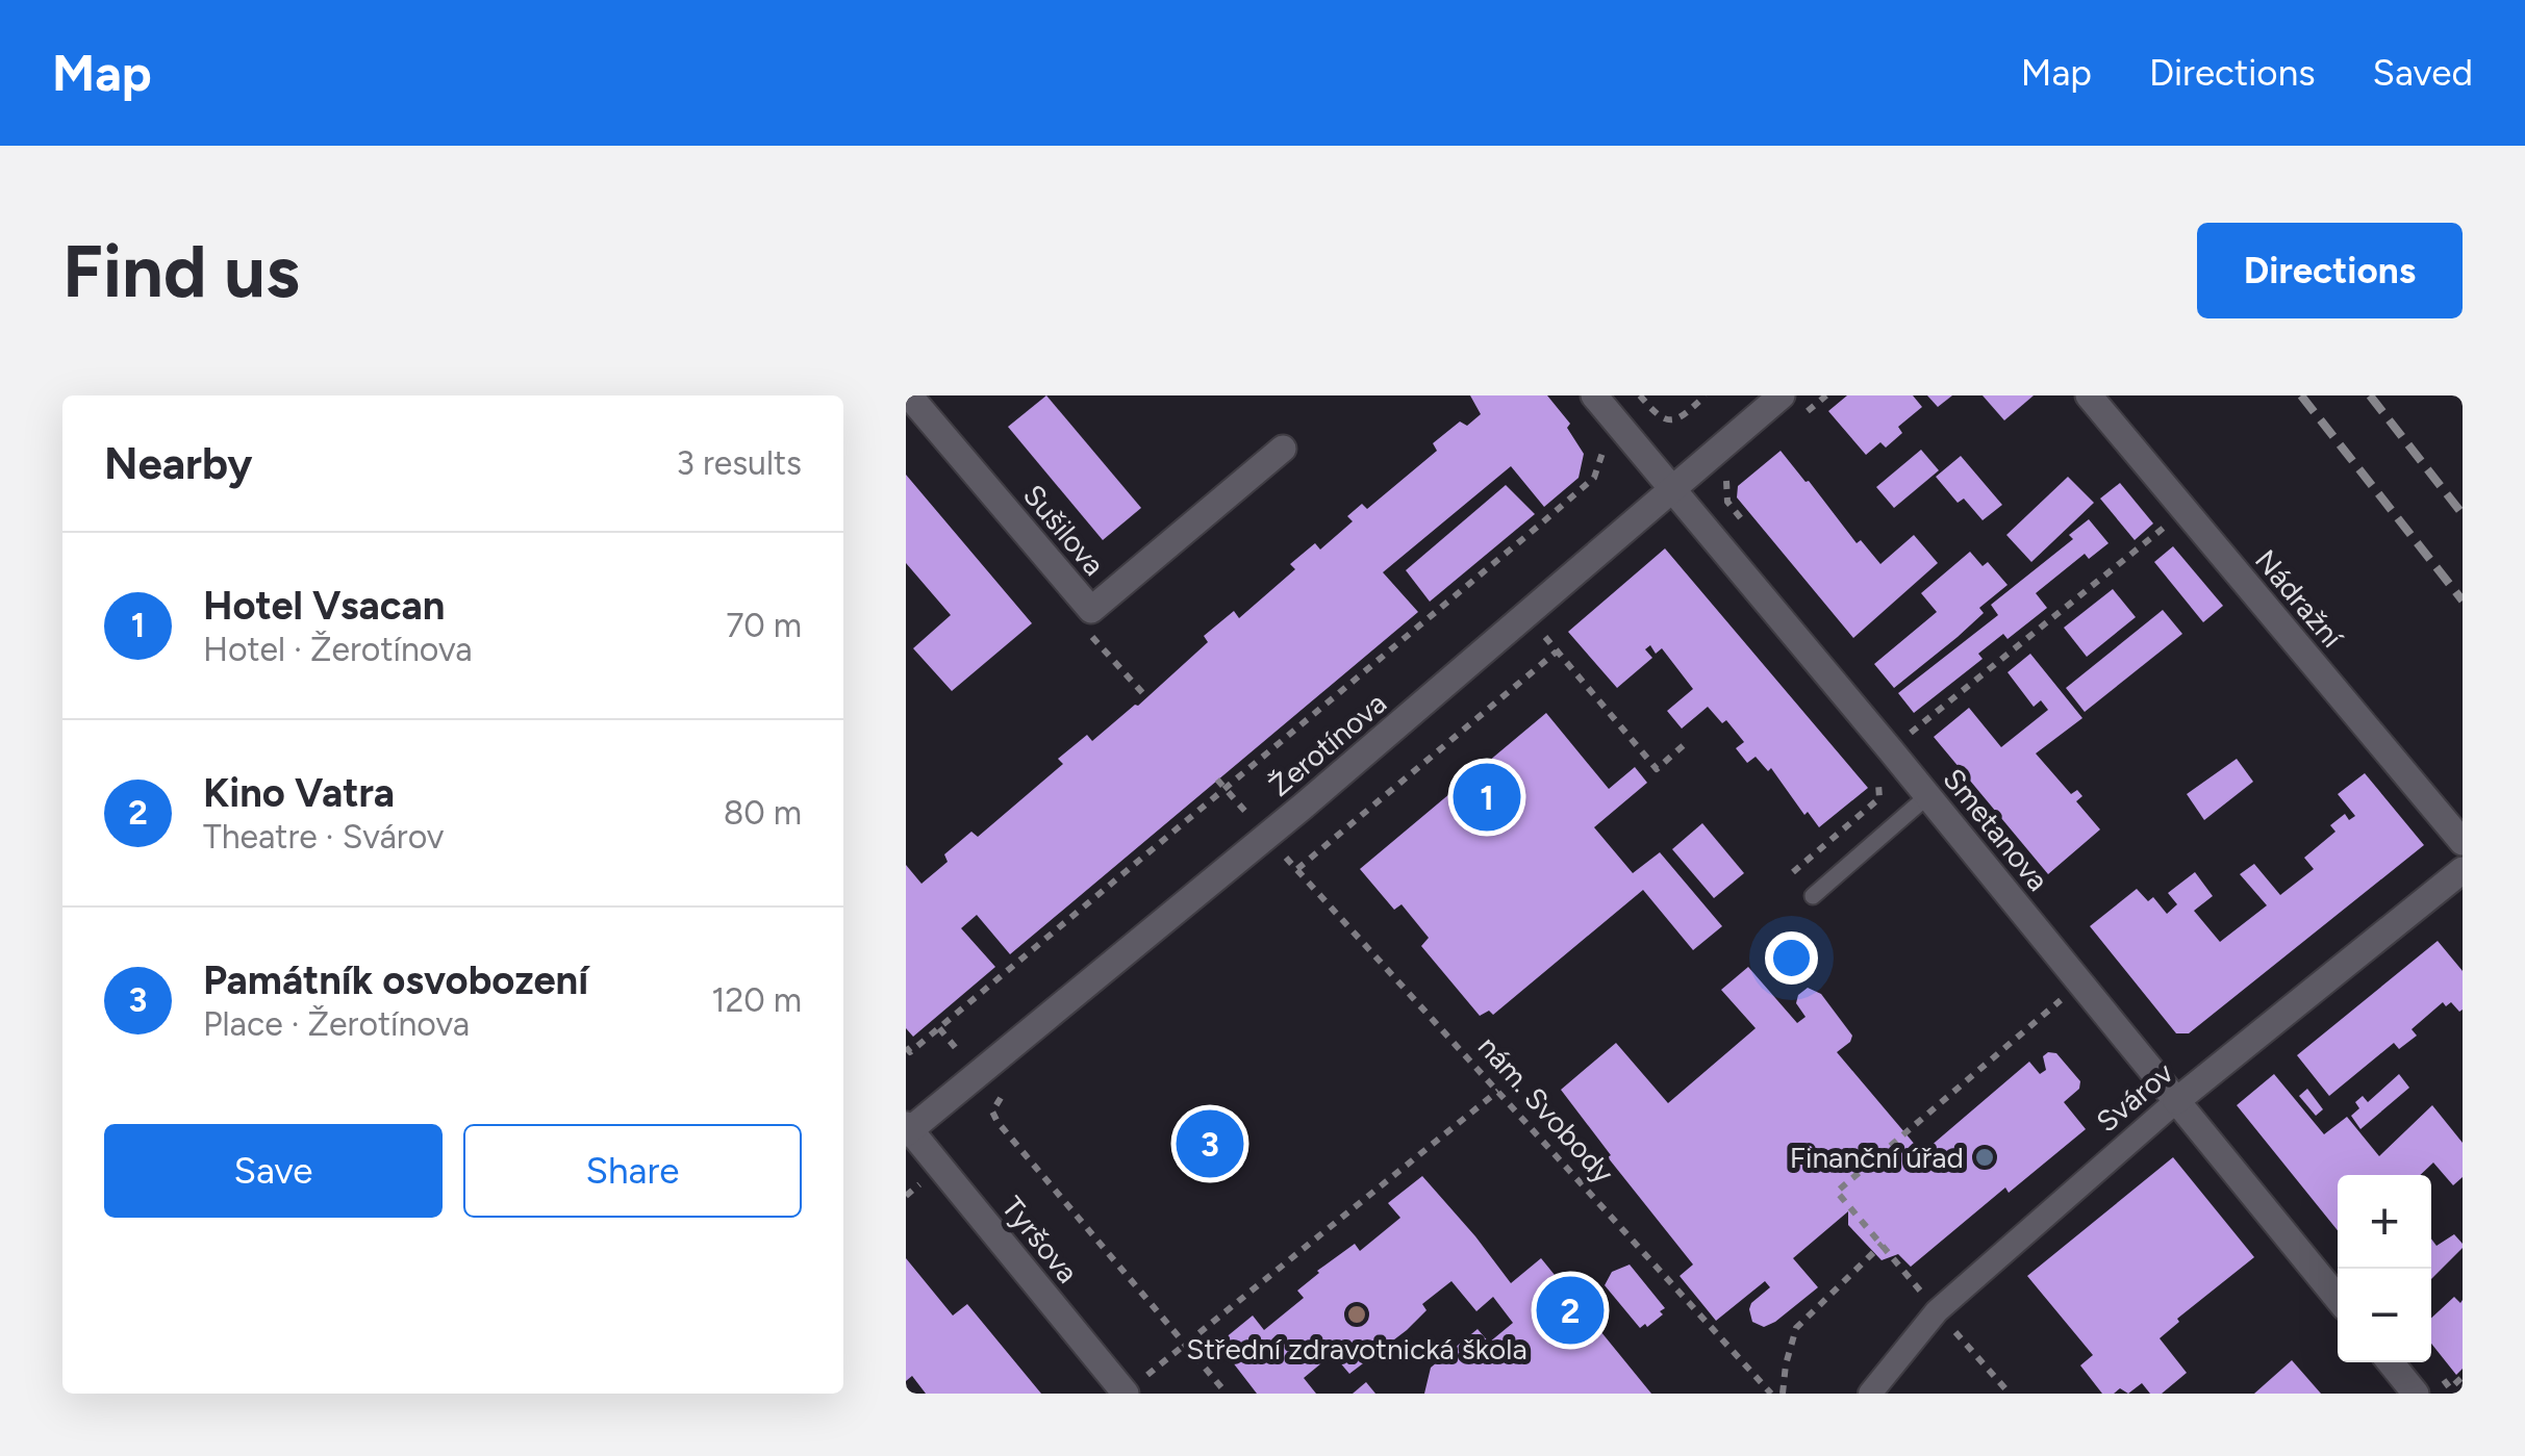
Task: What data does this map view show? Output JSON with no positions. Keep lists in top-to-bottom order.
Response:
{
  "streets": {
    "street": [
      "Sušilova",
      "Nádražní",
      "Žerotínova",
      "Smetanova",
      "Svárov",
      "Tyršova"
    ],
    "path": ["nám. Svobody"]
  },
  "crossings": [
    ["Žerotínova", "Smetanova"],
    ["Žerotínova", "Tyršova"],
    ["Smetanova", "Svárov"]
  ],
  "places": ["Finanční úřad", "Střední zdravotnická škola"],
  "page": {
    "header": "Map",
    "nav": ["Map", "Directions", "Saved"],
    "buttons": [
      "Directions",
      ["Save", "Share"]
    ],
    "title": "Find us",
    "heading": ["Nearby", "3 results"],
    "list": [
      {
        "mark": "1",
        "name": "Hotel Vsacan",
        "note": "Hotel · Žerotínova",
        "value": "70 m"
      },
      {
        "mark": "2",
        "name": "Kino Vatra",
        "note": "Theatre · Svárov",
        "value": "80 m"
      },
      {
        "mark": "3",
        "name": "Památník osvobození",
        "note": "Place · Žerotínova",
        "value": "120 m"
      }
    ],
    "pins": ["1", "3", "2"],
    "map_buttons": ["+", "−"]
  }
}
